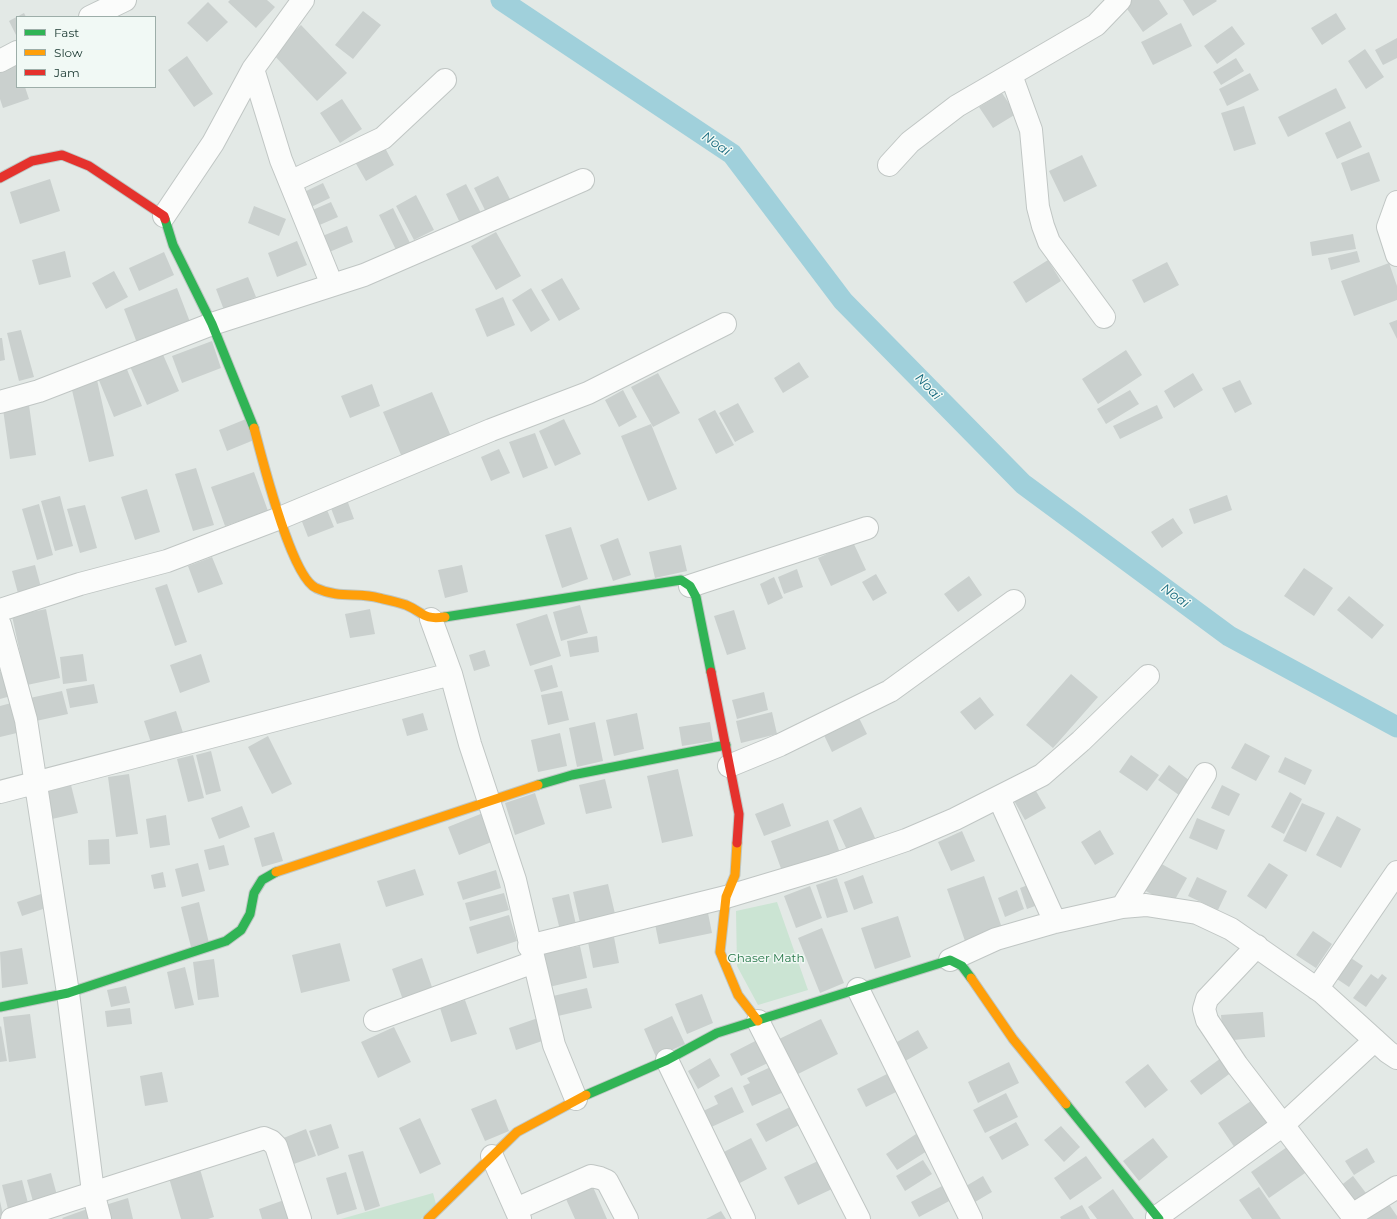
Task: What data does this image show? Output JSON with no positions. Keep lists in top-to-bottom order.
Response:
{
  "water": ["Noai"],
  "parks": ["Ghaser Math"],
  "legend": ["Fast", "Slow", "Jam"]
}
